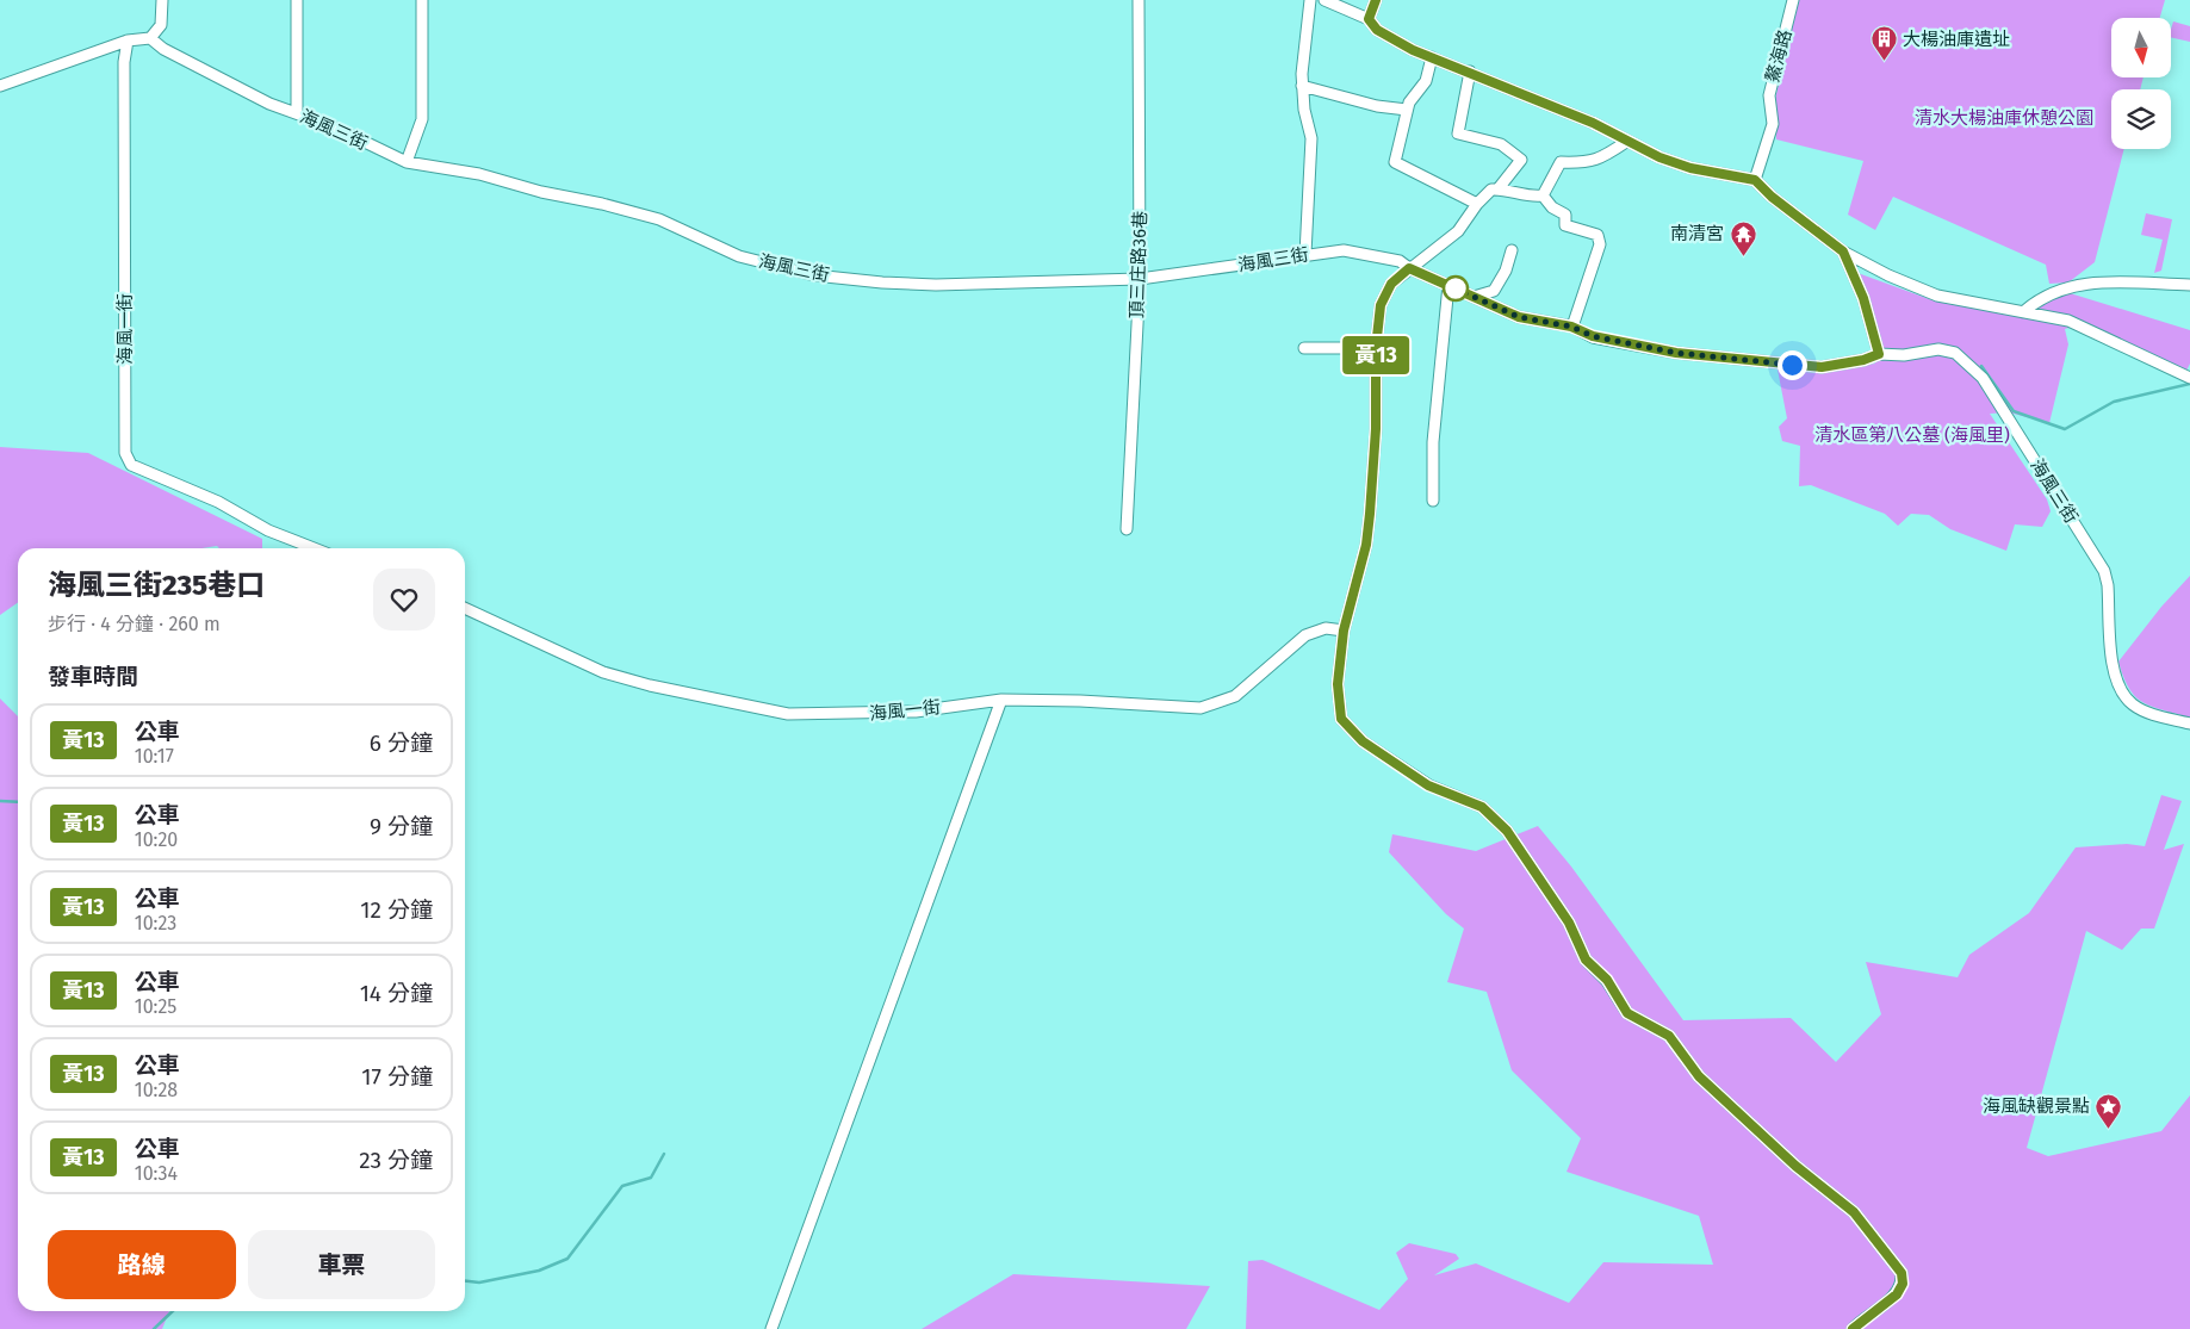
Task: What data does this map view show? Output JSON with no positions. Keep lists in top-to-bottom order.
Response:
{
  "streets": {
    "street": [
      "鰲海路",
      "海風三街",
      "頂三庄路36巷",
      "海風一街"
    ]
  },
  "crossings": [
    ["海風三街", "頂三庄路36巷"]
  ],
  "parks": ["清水大楊油庫休憩公園", "清水區第八公墓 (海風里)"],
  "places": {
    "building": ["大楊油庫遺址"],
    "temple": ["南清宮"],
    "place": ["海風缺觀景點"]
  },
  "lines": ["bus line 黃13"],
  "north": "bottom",
  "page": {
    "on_map": "黃13",
    "heading": [
      ["海風三街235巷口", "步行 · 4 分鐘 · 260 m"],
      "發車時間"
    ],
    "list": [
      {
        "mark": "黃13",
        "name": "公車",
        "note": "10:17",
        "value": "6 分鐘"
      },
      {
        "mark": "黃13",
        "name": "公車",
        "note": "10:20",
        "value": "9 分鐘"
      },
      {
        "mark": "黃13",
        "name": "公車",
        "note": "10:23",
        "value": "12 分鐘"
      },
      {
        "mark": "黃13",
        "name": "公車",
        "note": "10:25",
        "value": "14 分鐘"
      },
      {
        "mark": "黃13",
        "name": "公車",
        "note": "10:28",
        "value": "17 分鐘"
      },
      {
        "mark": "黃13",
        "name": "公車",
        "note": "10:34",
        "value": "23 分鐘"
      }
    ],
    "buttons": ["路線", "車票"]
  }
}
